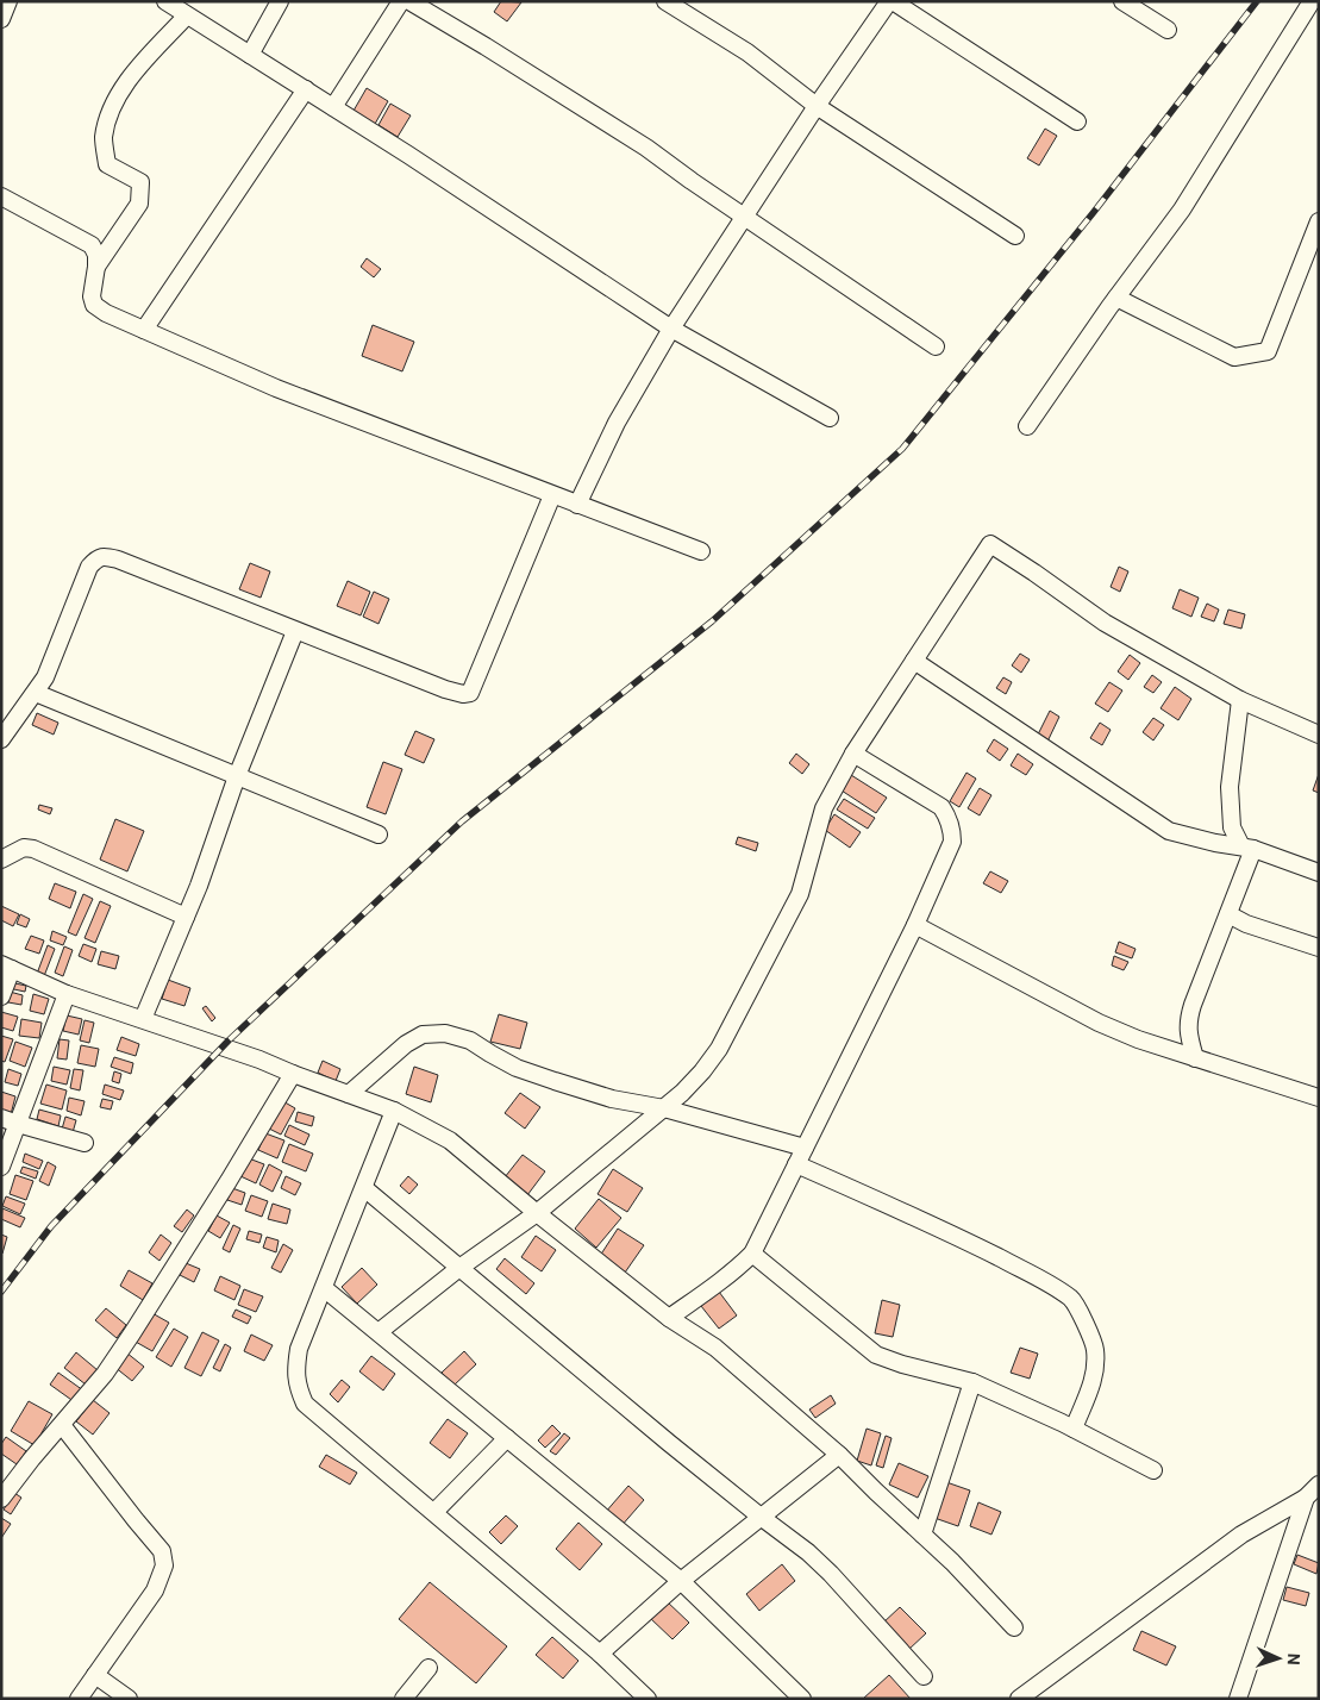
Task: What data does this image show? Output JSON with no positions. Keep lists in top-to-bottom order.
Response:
{
  "north": "right"
}
